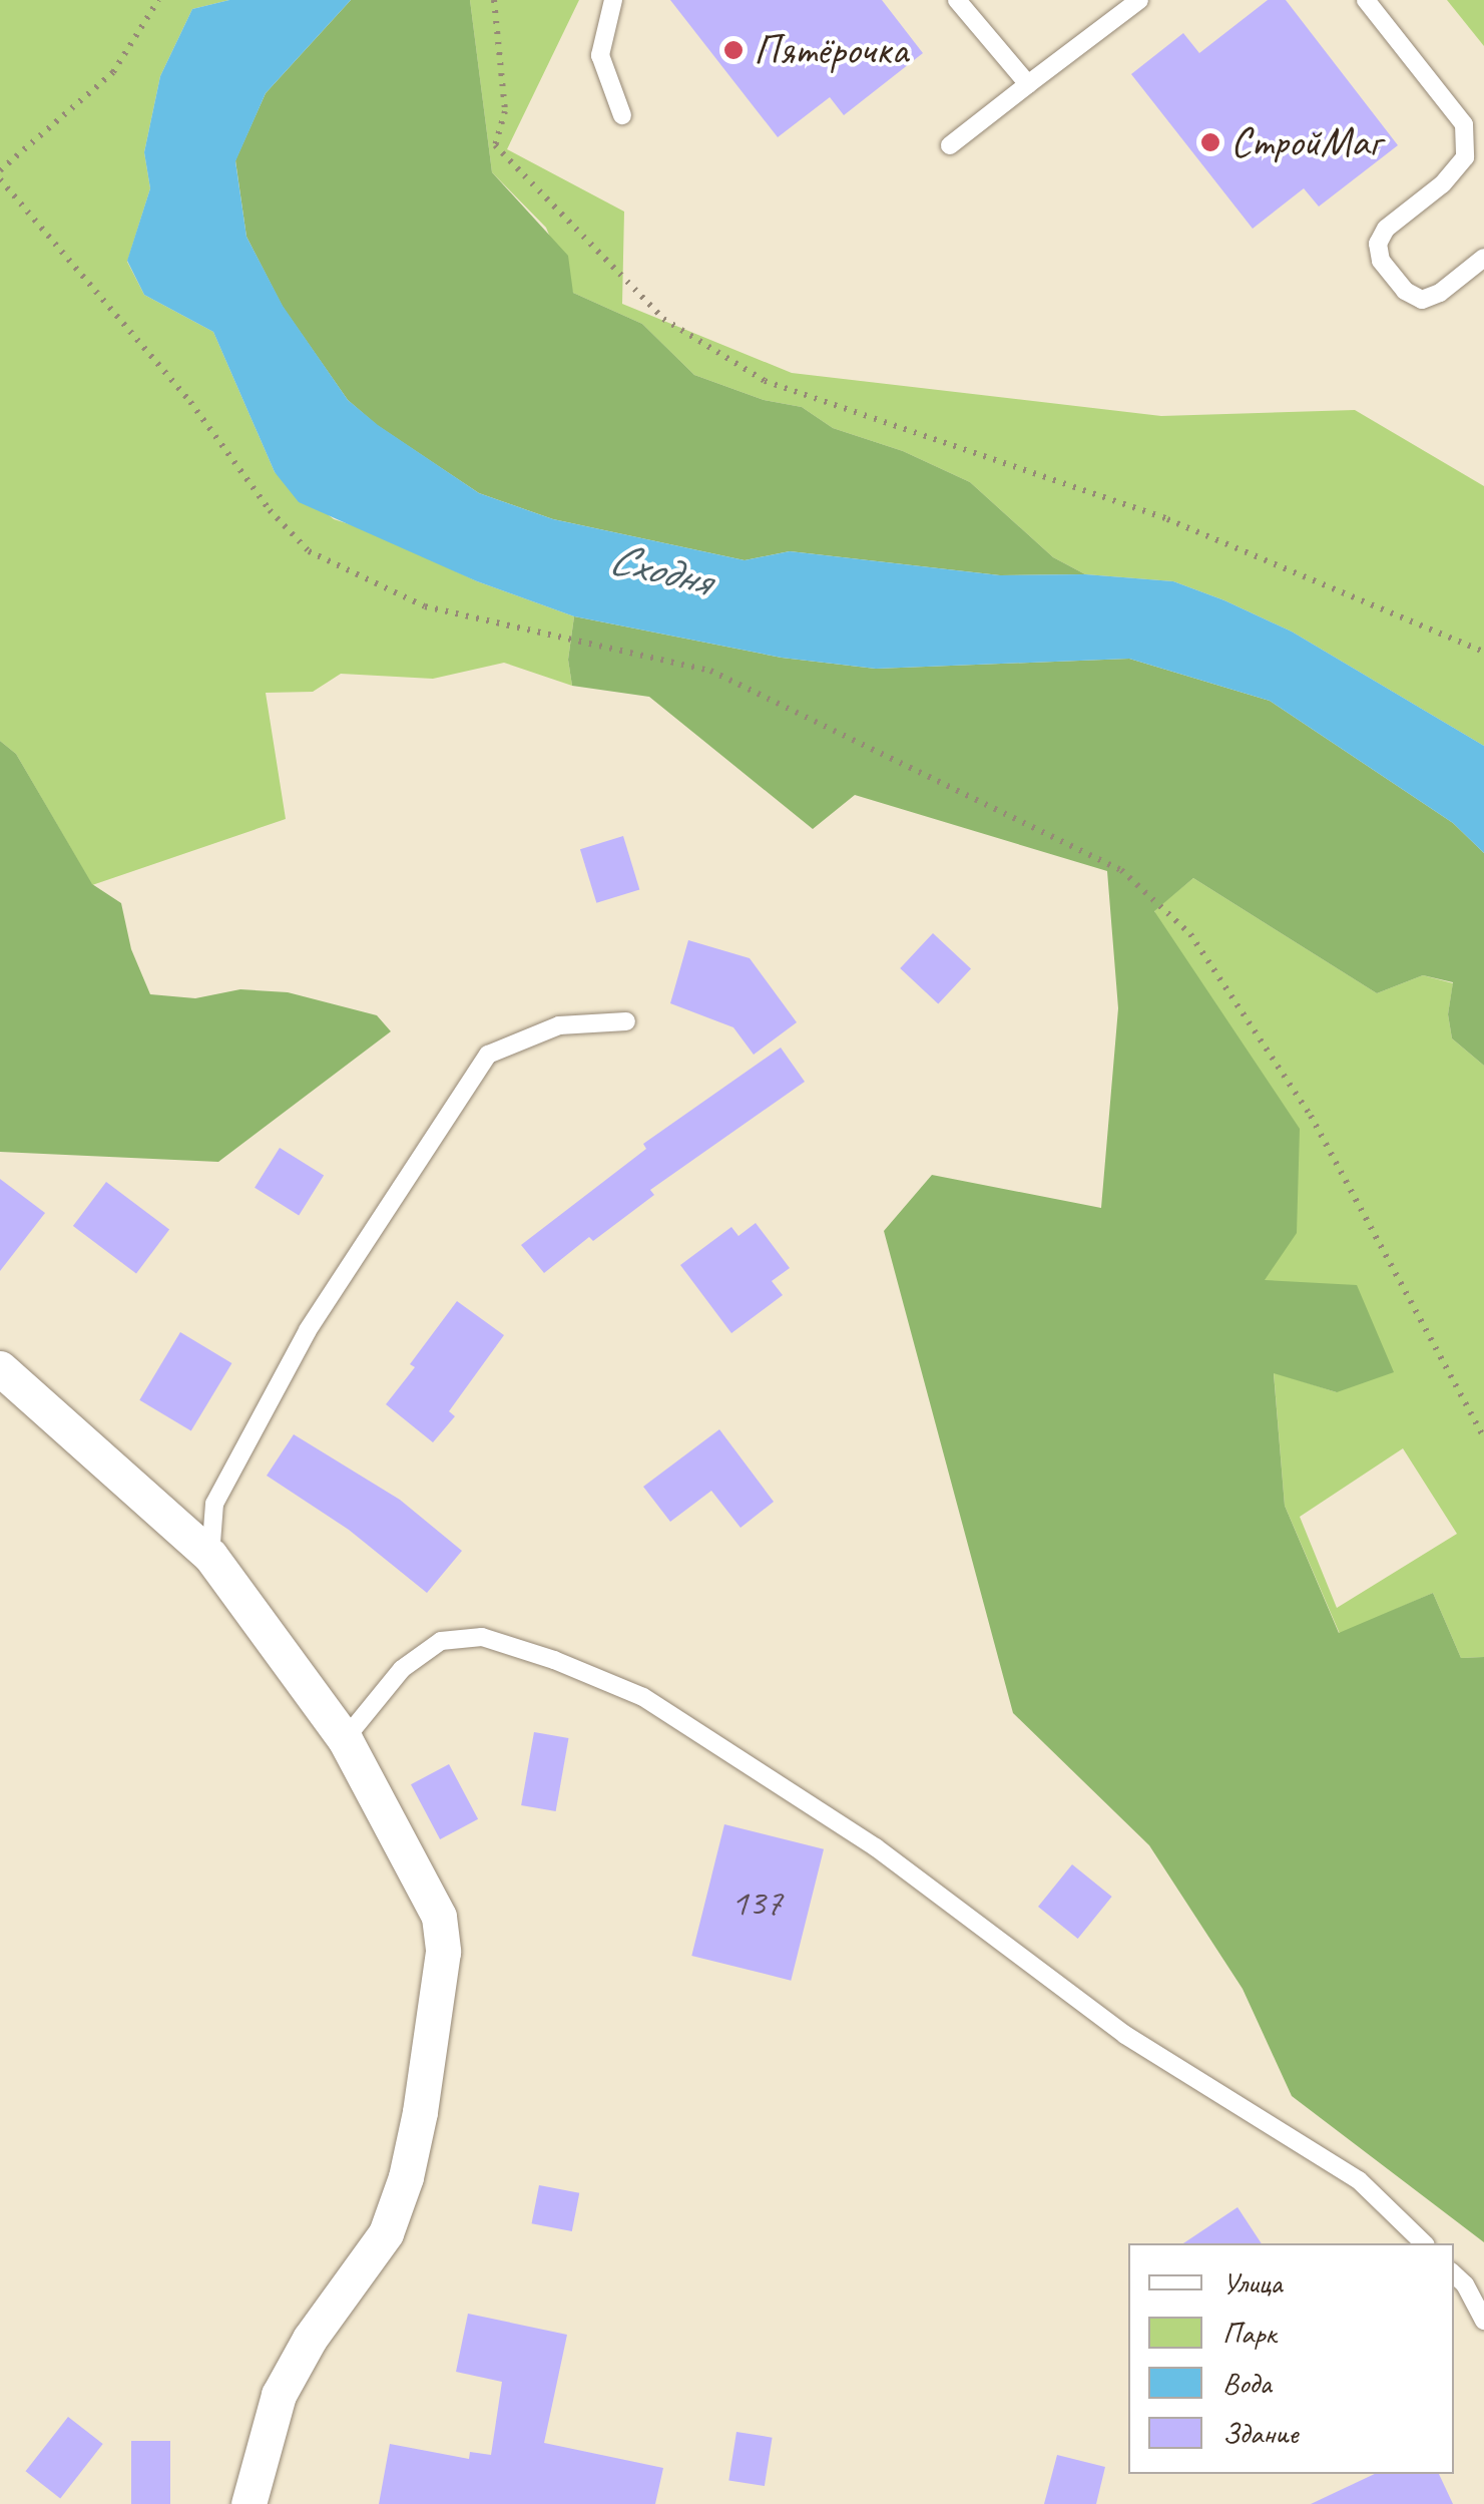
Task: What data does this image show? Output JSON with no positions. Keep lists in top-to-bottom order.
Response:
{
  "water": ["Сходня"],
  "places": ["Пятёрочка", "СтройМаг"],
  "house_numbers": ["137"],
  "legend": [
    "Улица",
    "Парк",
    "Вода",
    "Здание"
  ]
}
